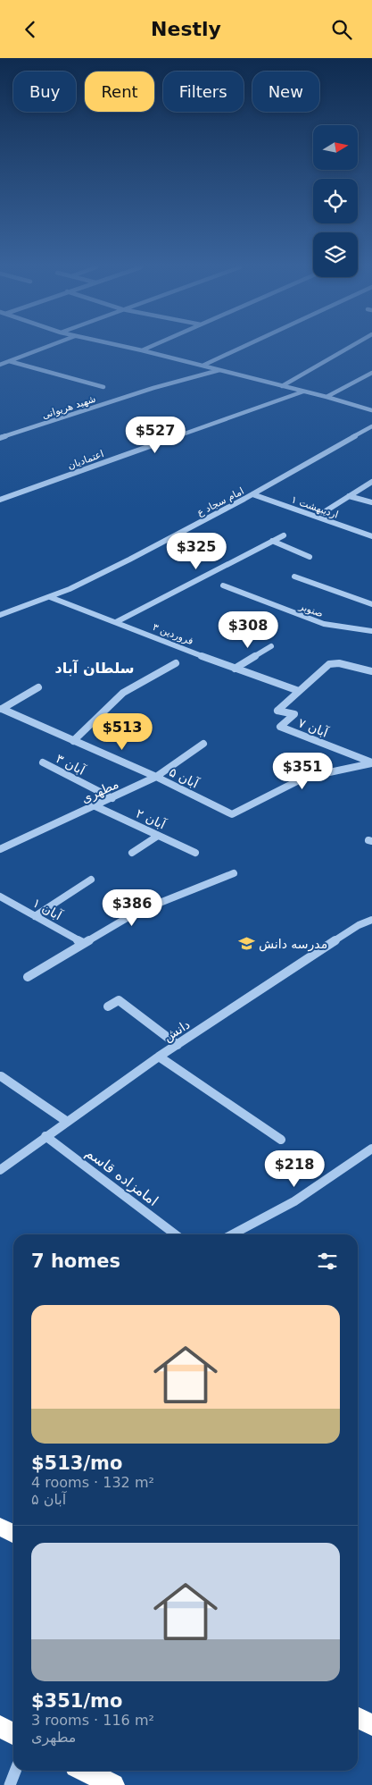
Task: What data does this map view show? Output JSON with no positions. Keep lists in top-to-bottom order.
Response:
{
  "streets": {
    "street": [
      "شهید هریوانی",
      "اعتمادیان",
      "امام سجاد ع",
      "اردیبهشت ۱",
      "صنوبر",
      "فروردین ۳",
      "آبان ۷",
      "آبان ۳",
      "آبان ۵",
      "مطهری",
      "آبان ۲",
      "آبان ۱",
      "دانش",
      "امامزاده قاسم"
    ]
  },
  "crossings": [
    ["امام سجاد ع", "اردیبهشت ۱"],
    ["امام سجاد ع", "فروردین ۳"],
    ["آبان ۷", "آبان ۵"],
    ["آبان ۳", "مطهری"],
    ["آبان ۵", "مطهری"],
    ["مطهری", "آبان ۲"],
    ["دانش", "امامزاده قاسم"]
  ],
  "districts": ["سلطان آباد"],
  "places": {
    "school or university": ["مدرسه دانش"]
  },
  "north": "right",
  "page": {
    "header": "Nestly",
    "chip": [
      "Buy",
      "Rent",
      "Filters",
      "New"
    ],
    "price": [
      "$527",
      "$325",
      "$308",
      "$513",
      "$351",
      "$386",
      "$218"
    ],
    "heading": "7 homes",
    "list": [
      {
        "name": "$513/mo",
        "note": "4 rooms · 132 m² · آبان ۵"
      },
      {
        "name": "$351/mo",
        "note": "3 rooms · 116 m² · مطهری"
      }
    ]
  }
}
